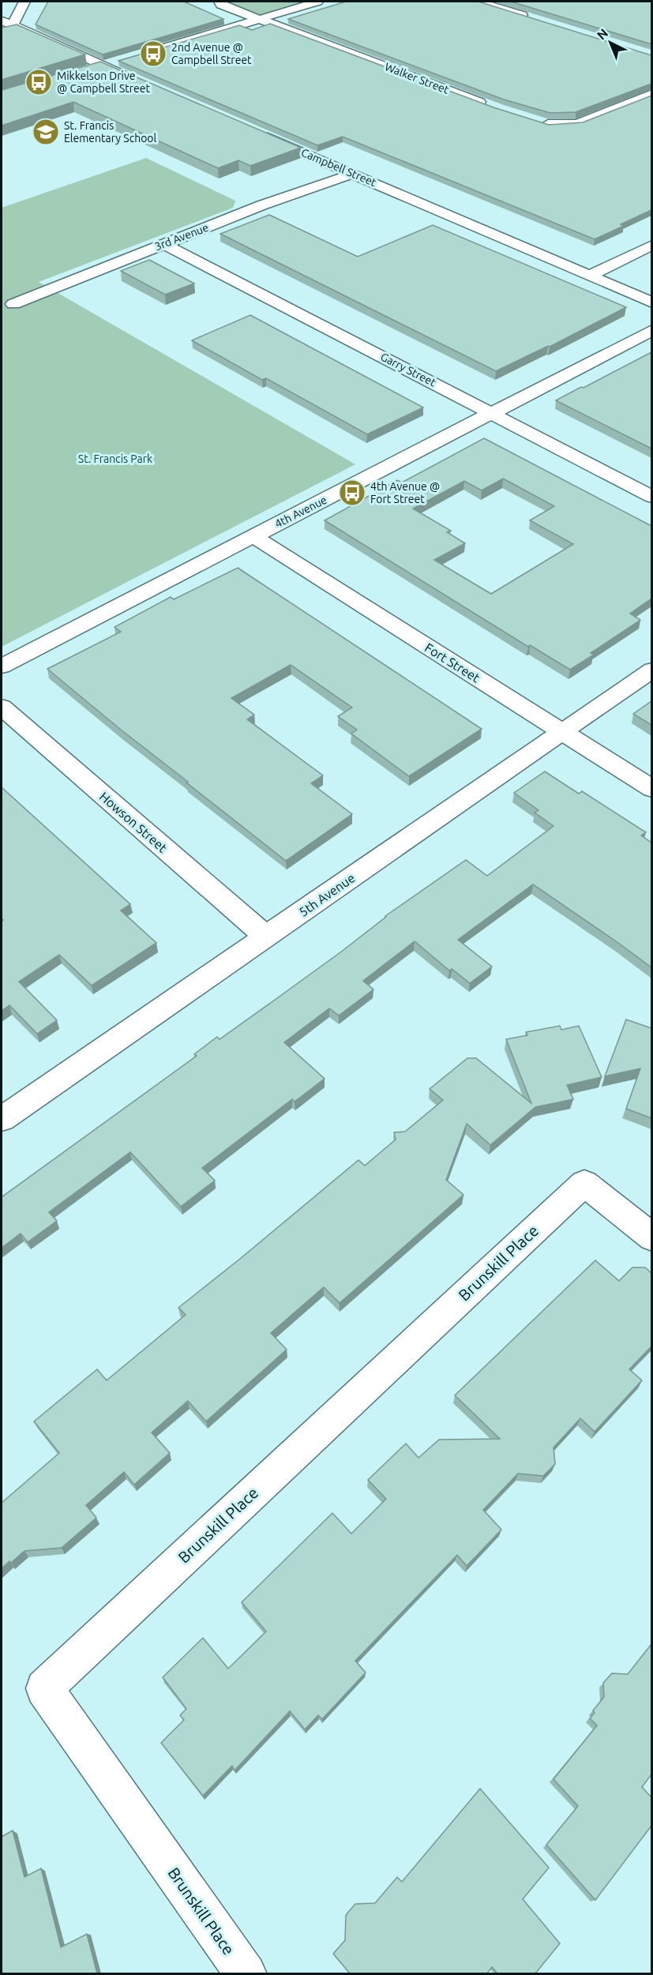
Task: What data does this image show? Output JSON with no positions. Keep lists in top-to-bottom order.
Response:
{
  "streets": {
    "street": [
      "Walker Street",
      "Campbell Street",
      "3rd Avenue",
      "Garry Street",
      "4th Avenue",
      "Fort Street",
      "Howson Street",
      "5th Avenue",
      "Brunskill Place"
    ]
  },
  "crossings": [
    ["Campbell Street", "3rd Avenue"],
    ["3rd Avenue", "Garry Street"],
    ["Garry Street", "4th Avenue"],
    ["4th Avenue", "Fort Street"],
    ["Fort Street", "5th Avenue"],
    ["Howson Street", "5th Avenue"]
  ],
  "parks": ["St. Francis Park"],
  "places": {
    "bus stop": ["2nd Avenue @ Campbell Street", "Mikkelson Drive @ Campbell Street", "4th Avenue @ Fort Street"],
    "school or university": ["St. Francis Elementary School"]
  },
  "north": "top left"
}
